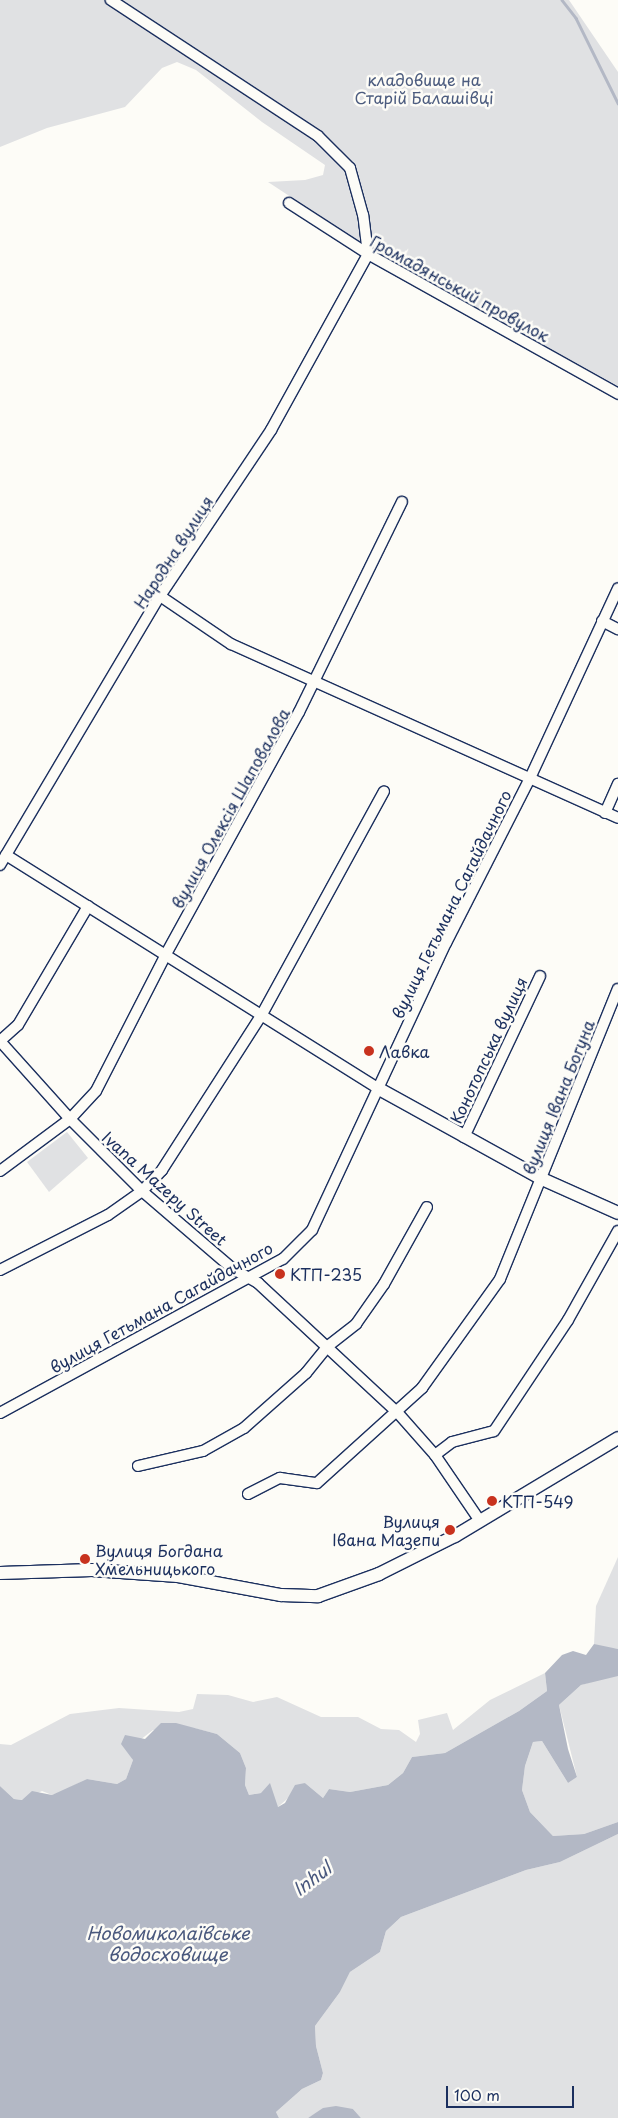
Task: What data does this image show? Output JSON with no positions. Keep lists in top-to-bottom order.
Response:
{
  "streets": {
    "street": [
      "Громадянський провулок",
      "Народна вулиця",
      "вулиця Олексія Шаповалова",
      "вулиця Гетьмана Сагайдачного",
      "Конотопська вулиця",
      "вулиця Івана Богуна",
      "Ivana Mazepy Street"
    ]
  },
  "crossings": [
    ["Громадянський провулок", "Народна вулиця"],
    ["вулиця Олексія Шаповалова", "Ivana Mazepy Street"],
    ["вулиця Гетьмана Сагайдачного", "Ivana Mazepy Street"],
    ["вулиця Івана Богуна", "Ivana Mazepy Street"]
  ],
  "water": ["Inhul", "Новомиколаївське водосховище"],
  "parks": ["кладовище на Старій Балашівці"],
  "places": [
    "Лавка",
    "КТП-235",
    "КТП-549",
    "Вулиця Івана Мазепи",
    "Вулиця Богдана Хмельницького"
  ],
  "scale_bar": "100 m"
}
